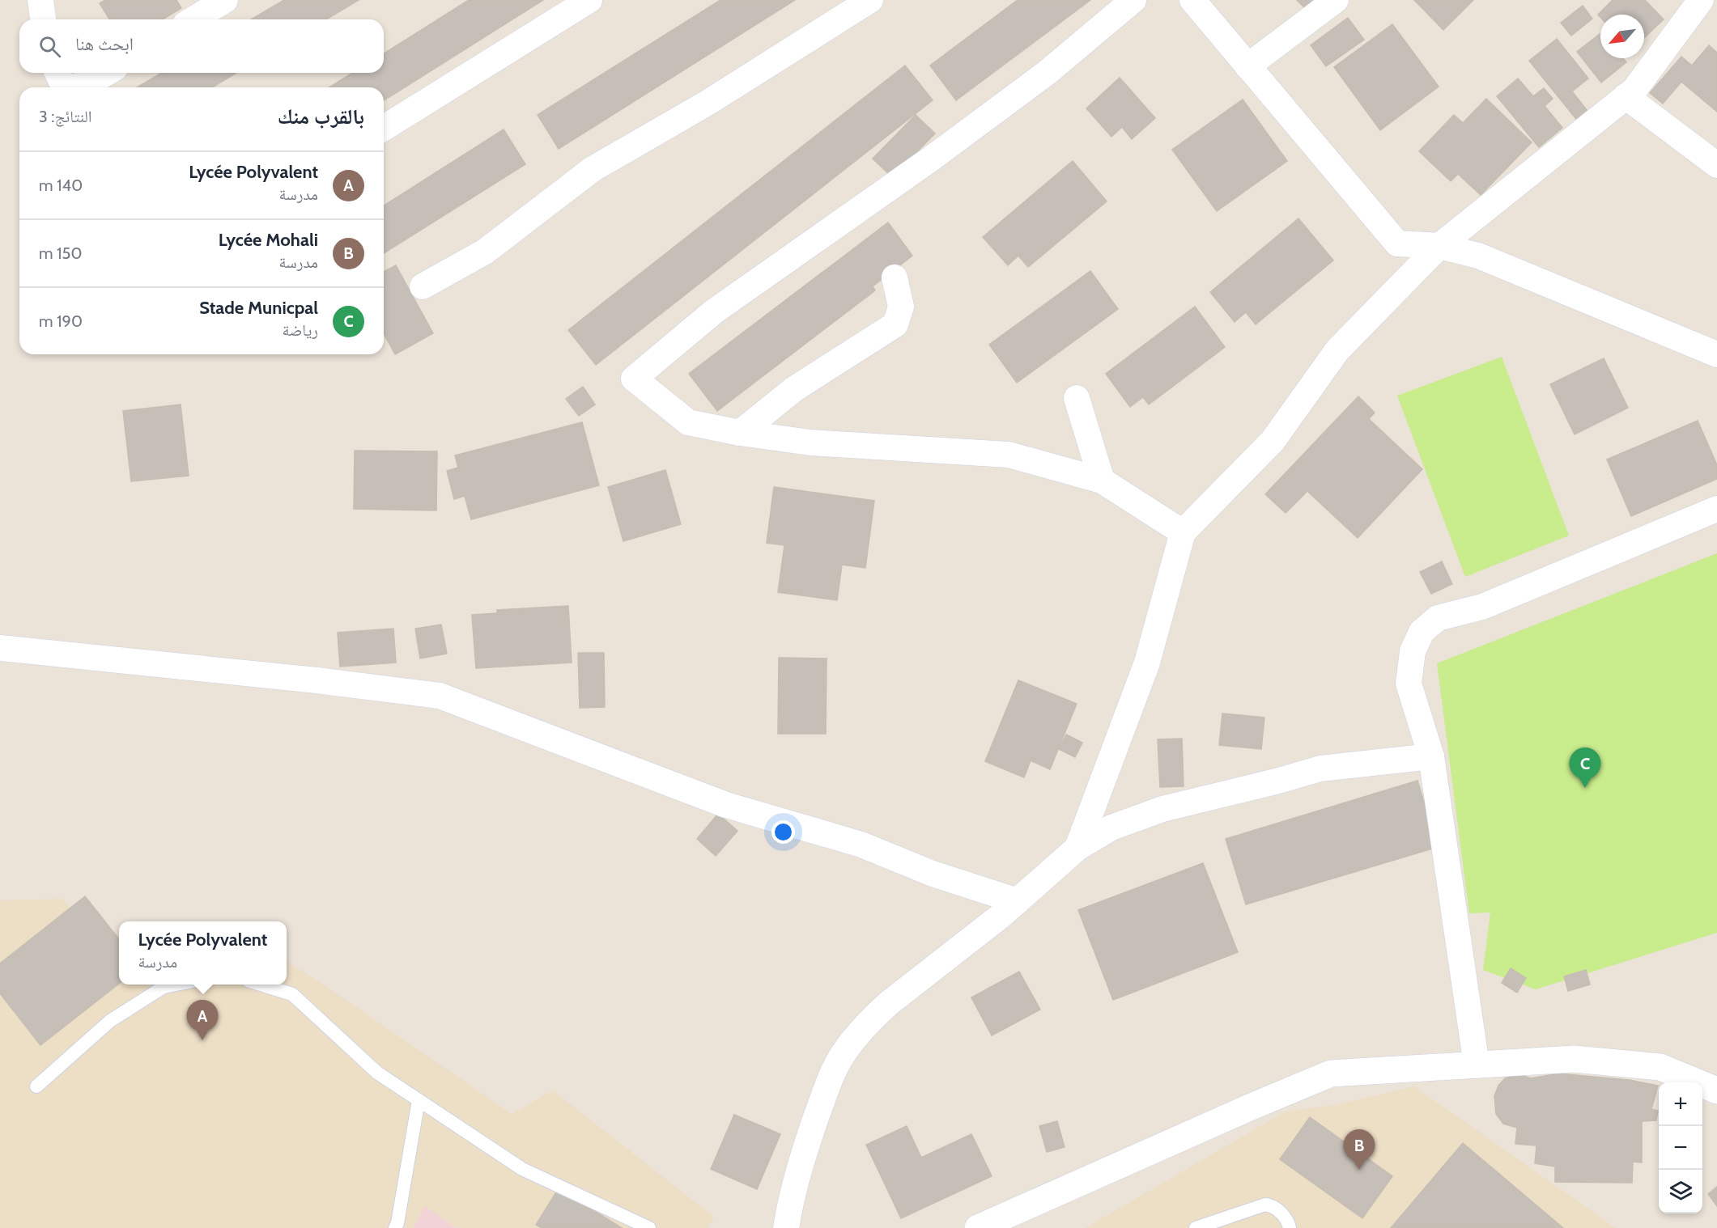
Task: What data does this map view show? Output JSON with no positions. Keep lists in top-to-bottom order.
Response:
{
  "north": "bottom left",
  "page": {
    "search": "ابحث هنا",
    "heading": ["بالقرب منك", "النتائج: 3"],
    "list": [
      {
        "mark": "A",
        "name": "Lycée Polyvalent",
        "note": "مدرسة",
        "value": "140 m"
      },
      {
        "mark": "B",
        "name": "Lycée Mohali",
        "note": "مدرسة",
        "value": "150 m"
      },
      {
        "mark": "C",
        "name": "Stade Municpal",
        "note": "رياضة",
        "value": "190 m"
      }
    ],
    "pins": ["C", "A", "B"],
    "popup": ["Lycée Polyvalent", "مدرسة"],
    "map_buttons": ["+", "−"]
  }
}
